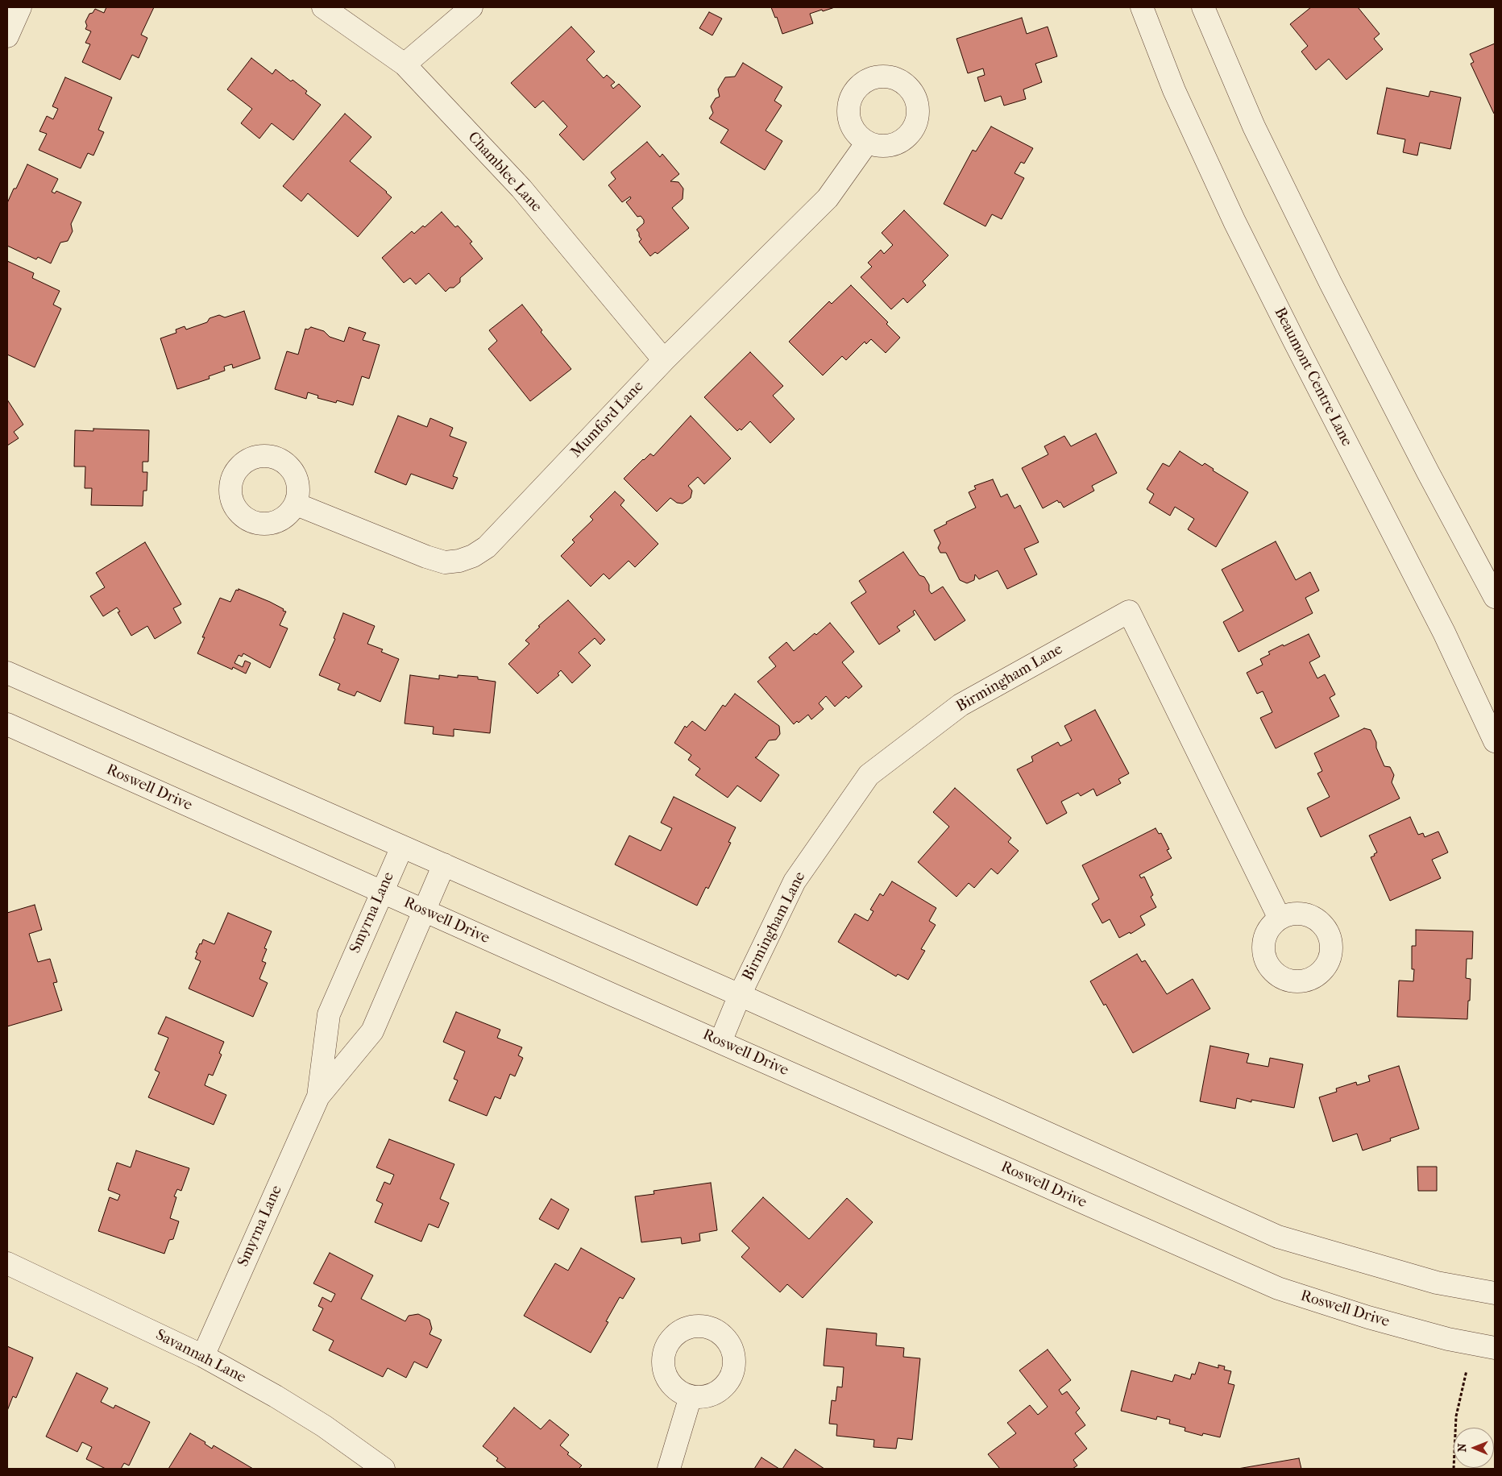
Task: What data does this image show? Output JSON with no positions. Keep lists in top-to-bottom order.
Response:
{
  "streets": {
    "street": [
      "Chamblee Lane",
      "Beaumont Centre Lane",
      "Mumford Lane",
      "Birmingham Lane",
      "Roswell Drive",
      "Smyrna Lane",
      "Savannah Lane"
    ]
  },
  "crossings": [
    ["Chamblee Lane", "Mumford Lane"],
    ["Birmingham Lane", "Roswell Drive"],
    ["Roswell Drive", "Smyrna Lane"],
    ["Smyrna Lane", "Savannah Lane"]
  ],
  "north": "left"
}
